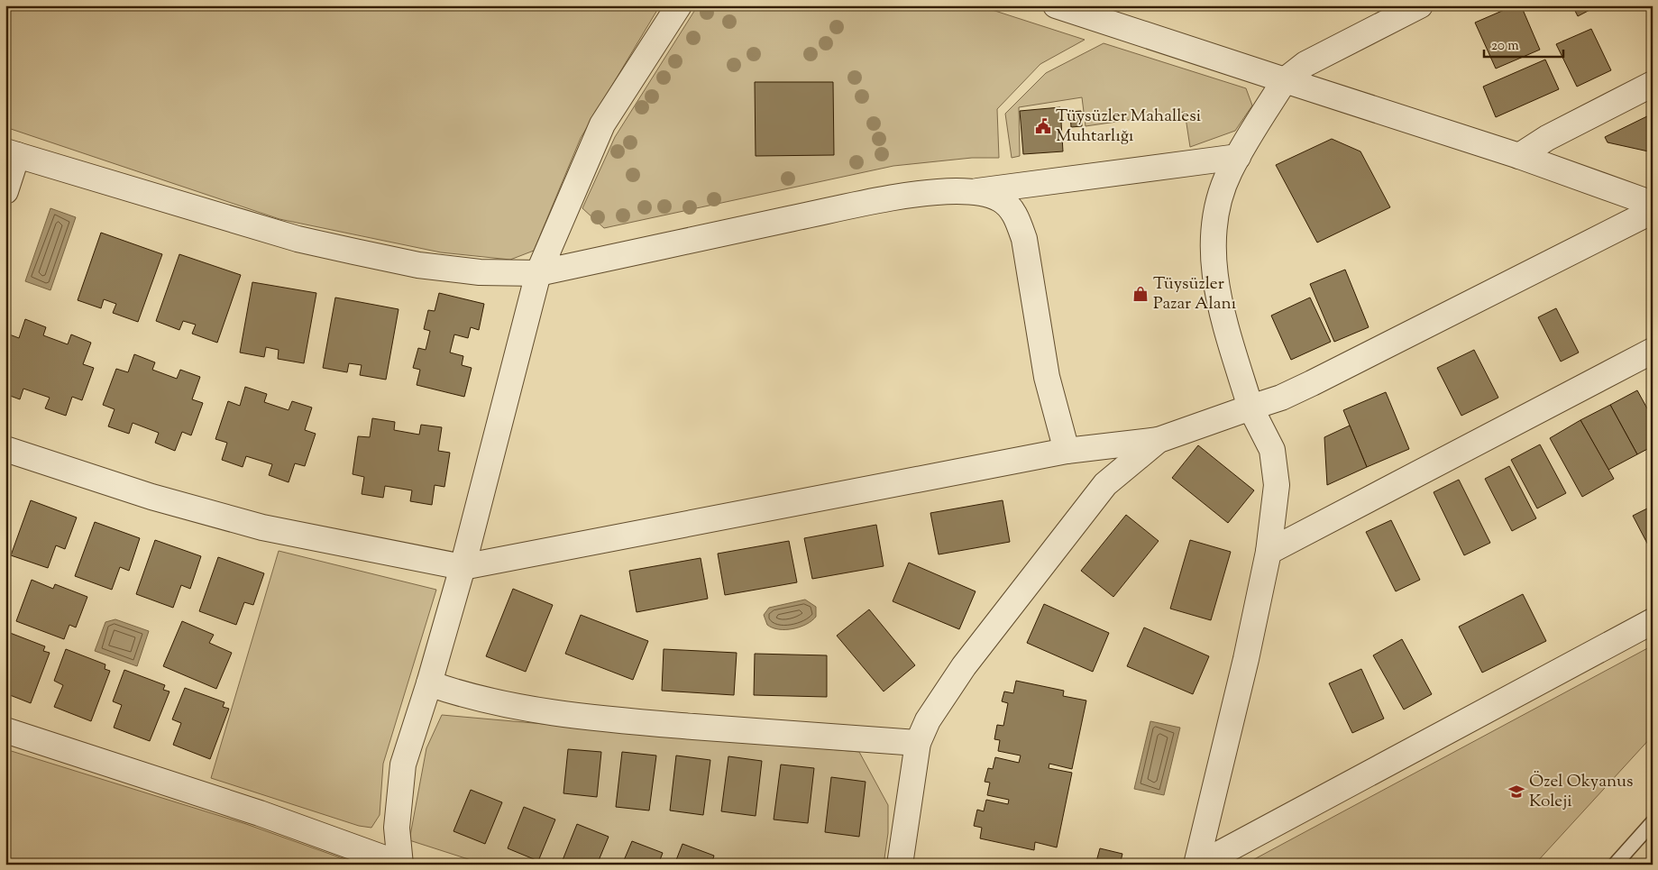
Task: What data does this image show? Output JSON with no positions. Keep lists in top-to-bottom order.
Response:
{
  "places": {
    "public building": ["Tüysüzler Mahallesi Muhtarlığı"],
    "shop": ["Tüysüzler Pazar Alanı"],
    "school or university": ["Özel Okyanus Koleji"]
  },
  "scale_bar": "20 m"
}
